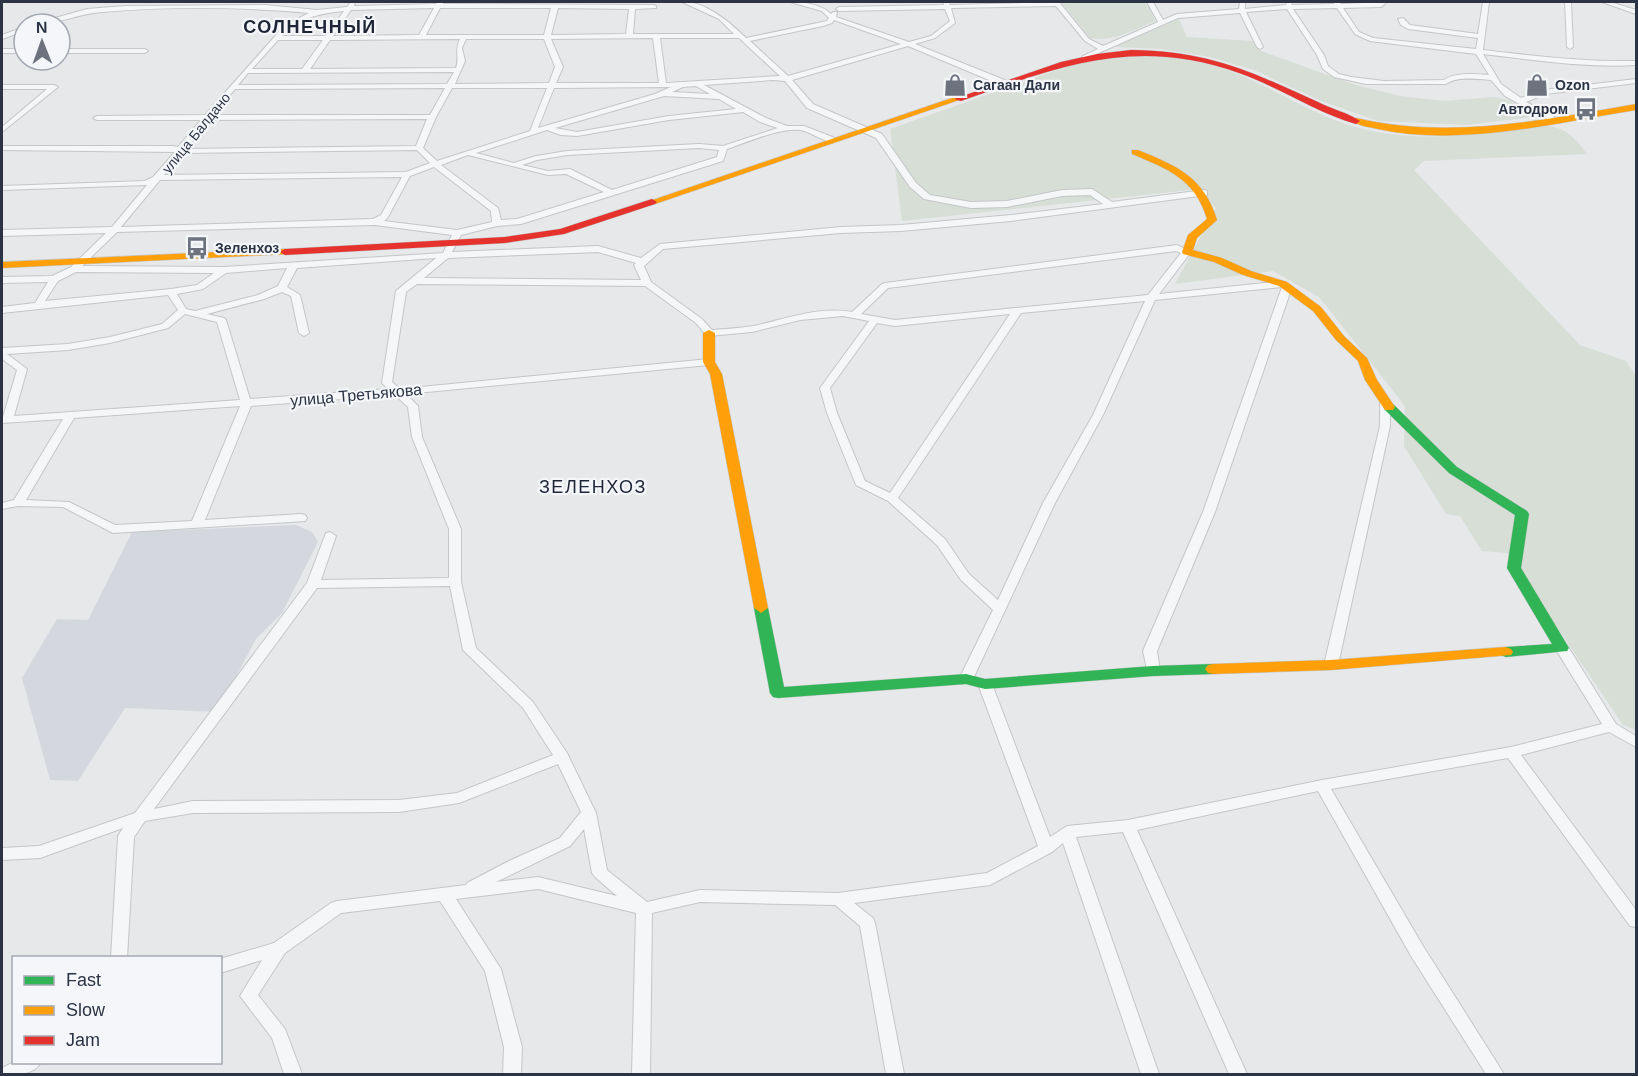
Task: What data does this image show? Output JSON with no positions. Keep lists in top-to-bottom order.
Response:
{
  "streets": {
    "street": ["улица Балдано", "улица Третьякова"]
  },
  "districts": ["СОЛНЕЧНЫЙ", "ЗЕЛЕНХОЗ"],
  "places": {
    "shop": ["Сагаан Дали", "Ozon"],
    "bus stop": ["Автодром", "Зеленхоз"]
  },
  "legend": ["Fast", "Slow", "Jam"],
  "north": "top"
}
